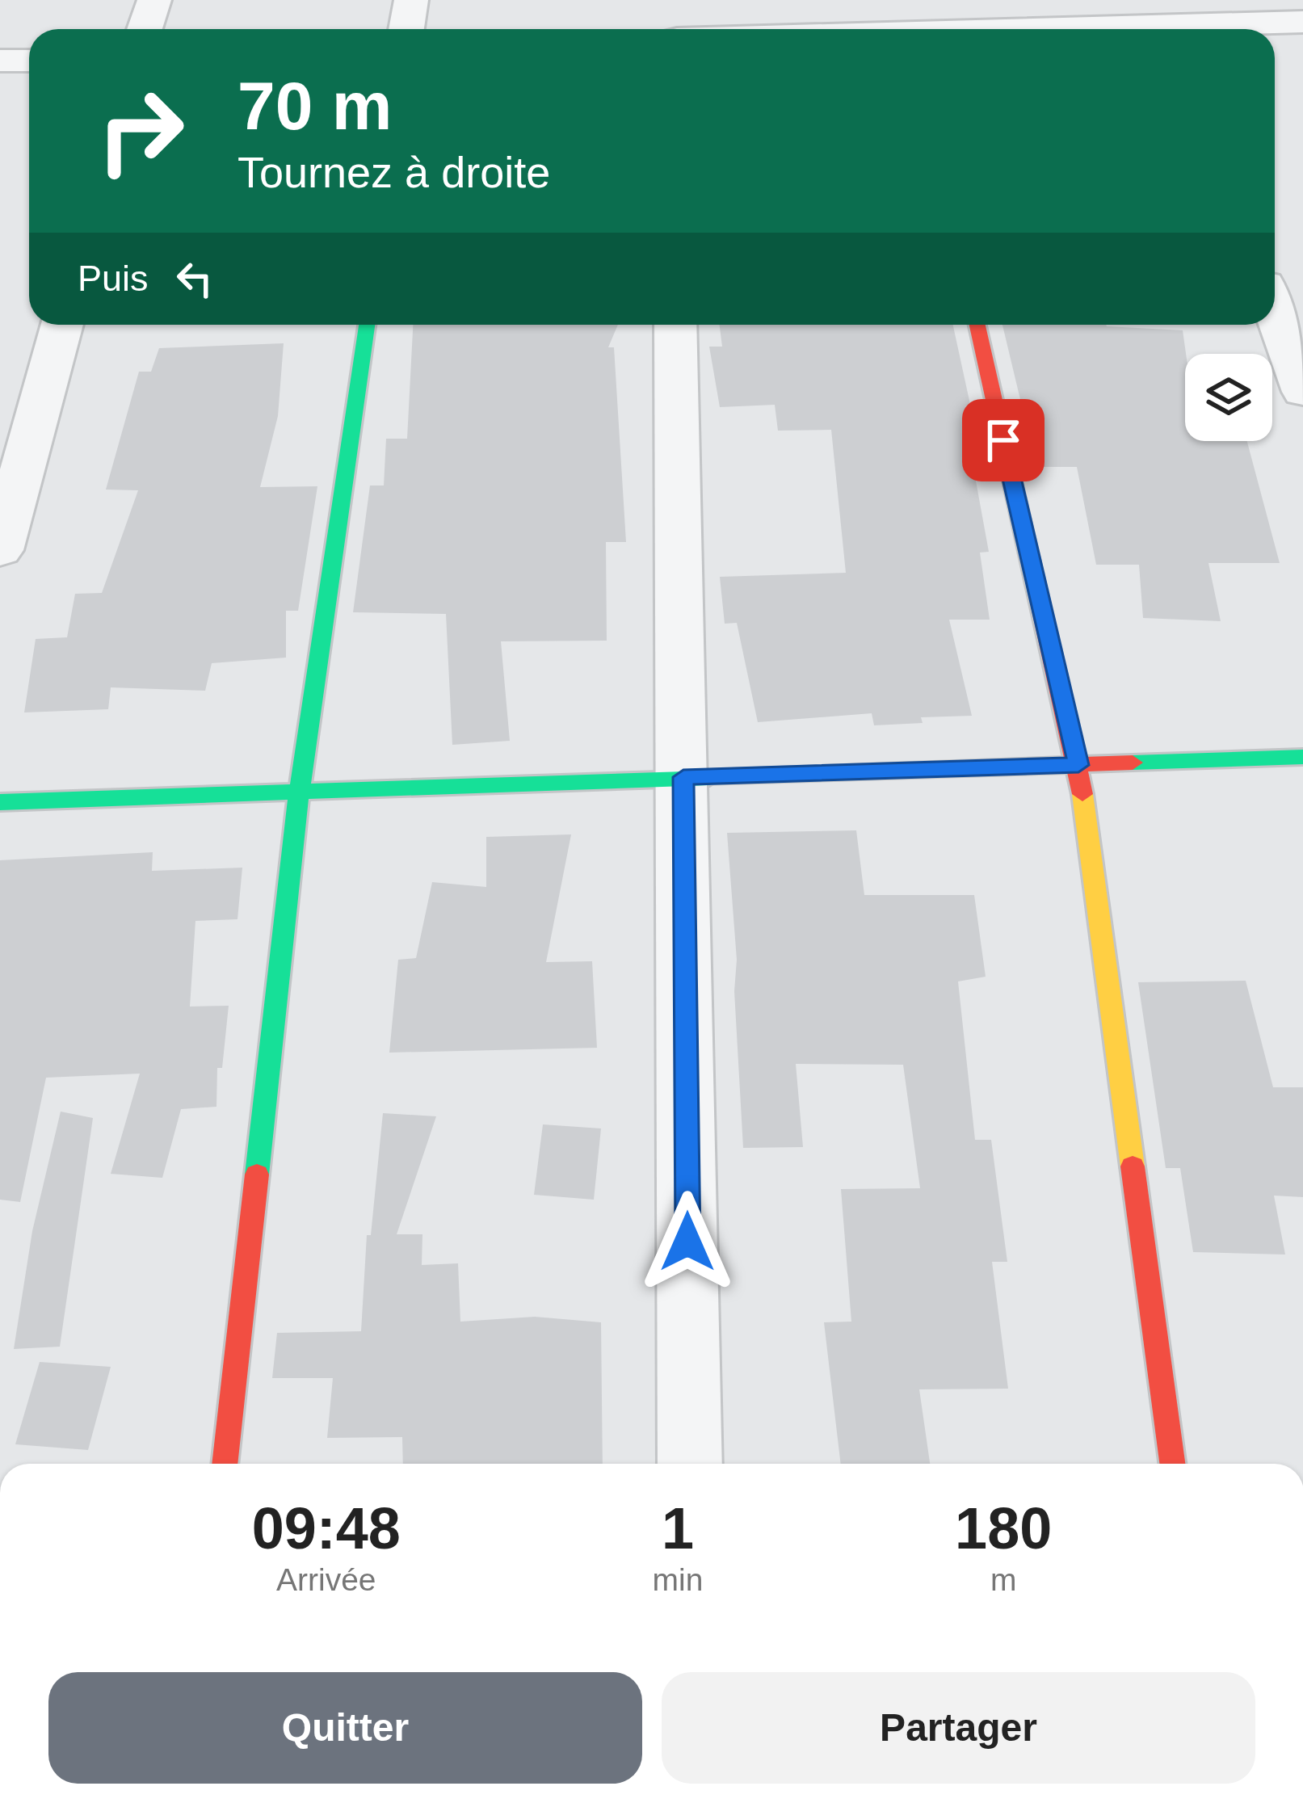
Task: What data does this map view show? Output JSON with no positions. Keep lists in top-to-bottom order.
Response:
{
  "page": {
    "turn": ["70 m", "Tournez à droite"],
    "then": "Puis",
    "eta": [
      "09:48",
      "Arrivée",
      "1",
      "min",
      "180",
      "m"
    ],
    "buttons": ["Quitter", "Partager"]
  }
}
